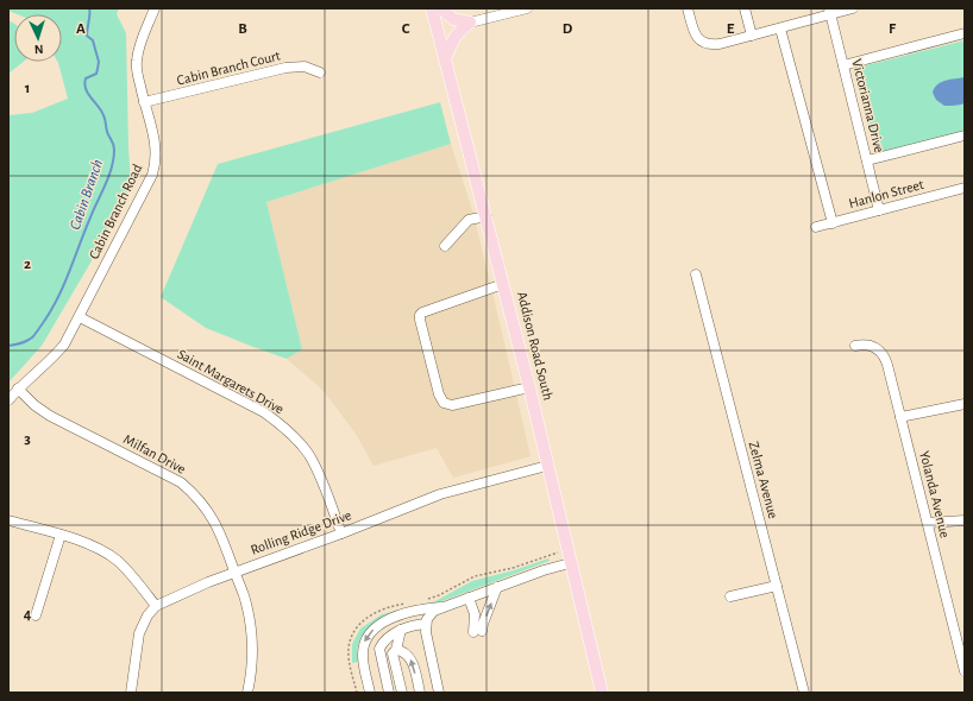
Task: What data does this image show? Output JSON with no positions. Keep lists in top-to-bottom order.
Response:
{
  "streets": {
    "main road": ["Addison Road South"],
    "street": [
      "Cabin Branch Court",
      "Victorianna Drive",
      "Hanlon Street",
      "Cabin Branch Road",
      "Saint Margarets Drive",
      "Milfan Drive",
      "Zelma Avenue",
      "Yolanda Avenue",
      "Rolling Ridge Drive"
    ]
  },
  "crossings": [
    ["Cabin Branch Court", "Cabin Branch Road"],
    ["Victorianna Drive", "Hanlon Street"],
    ["Cabin Branch Road", "Saint Margarets Drive"],
    ["Cabin Branch Road", "Milfan Drive"],
    ["Addison Road South", "Rolling Ridge Drive"],
    ["Saint Margarets Drive", "Rolling Ridge Drive"],
    ["Milfan Drive", "Rolling Ridge Drive"]
  ],
  "water": ["Cabin Branch"],
  "north": "bottom",
  "grid": {
    "columns": [
      "A",
      "B",
      "C",
      "D",
      "E",
      "F"
    ],
    "rows": [
      "1",
      "2",
      "3",
      "4"
    ]
  }
}
